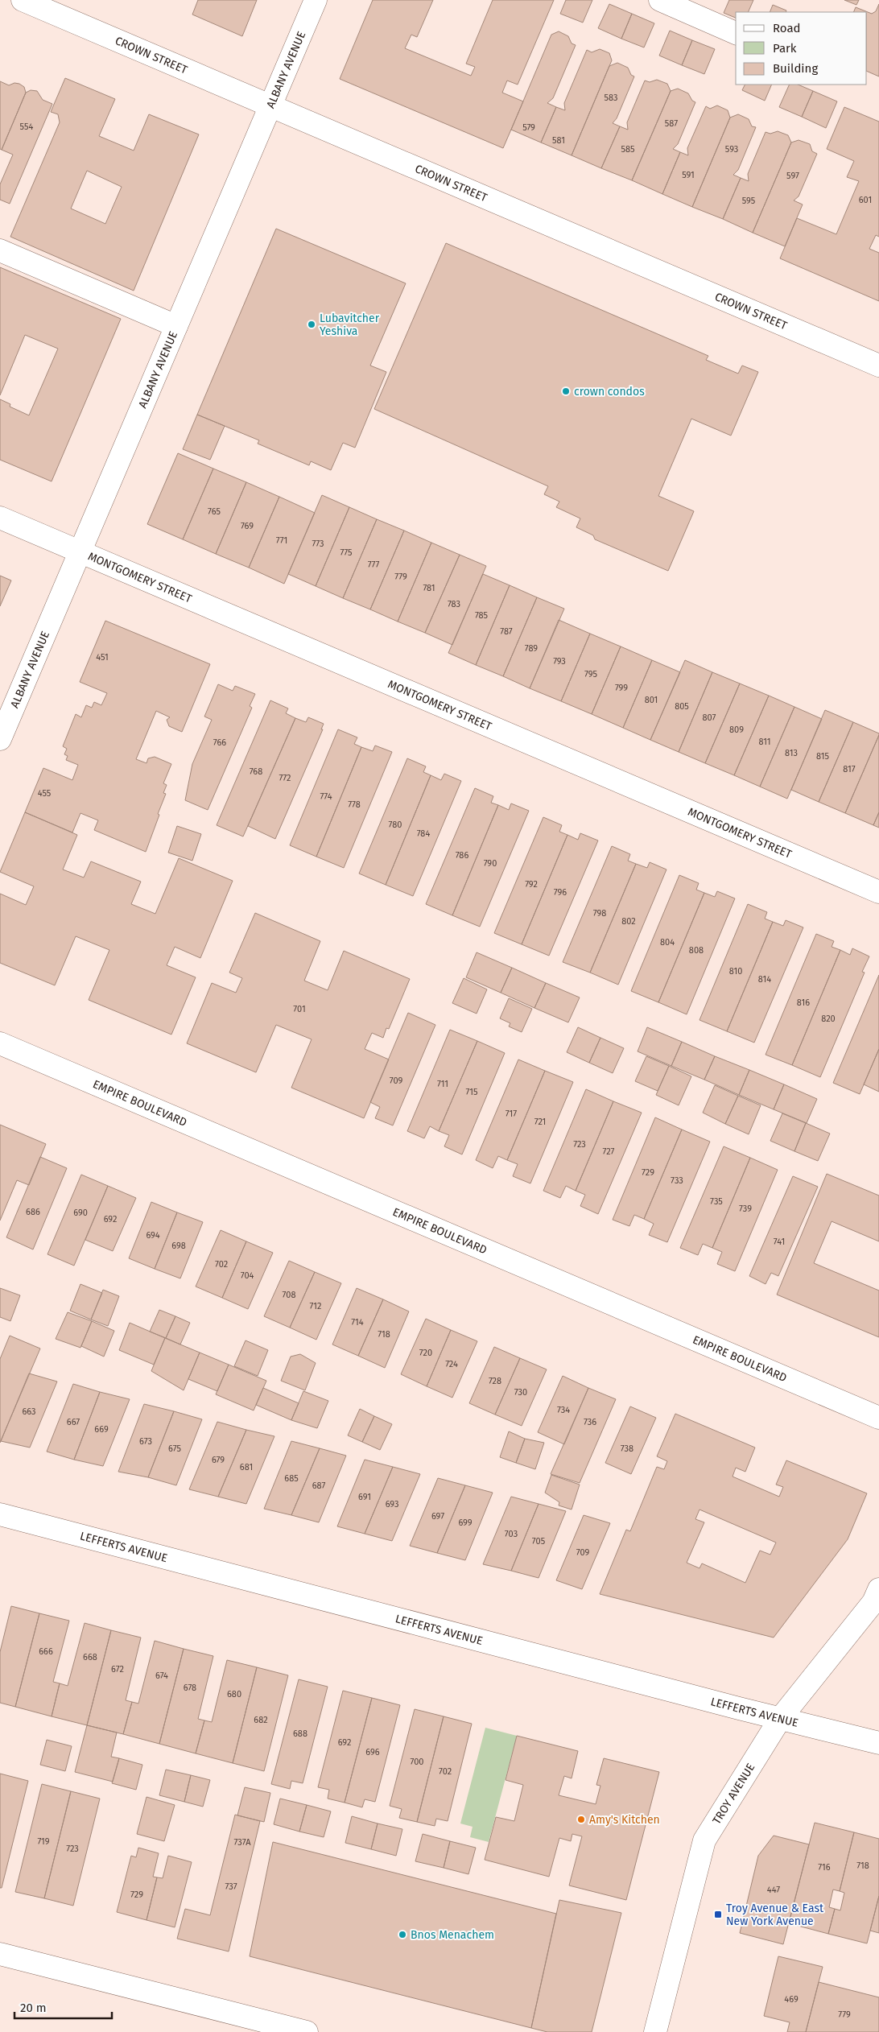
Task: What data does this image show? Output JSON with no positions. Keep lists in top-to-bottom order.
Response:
{
  "streets": {
    "street": [
      "CROWN STREET",
      "ALBANY AVENUE",
      "MONTGOMERY STREET",
      "EMPIRE BOULEVARD",
      "LEFFERTS AVENUE",
      "TROY AVENUE"
    ]
  },
  "crossings": [
    ["CROWN STREET", "ALBANY AVENUE"],
    ["ALBANY AVENUE", "MONTGOMERY STREET"],
    ["LEFFERTS AVENUE", "TROY AVENUE"]
  ],
  "places": {
    "other": [
      "Lubavitcher Yeshiva",
      "crown condos",
      "Amy's Kitchen",
      "Bnos Menachem"
    ],
    "transit": ["Troy Avenue & East New York Avenue"]
  },
  "house_numbers": [
    "583",
    "587",
    "554",
    "579",
    "581",
    "585",
    "593",
    "591",
    "597",
    "601",
    "595",
    "765",
    "769",
    "771",
    "773",
    "775",
    "777",
    "779",
    "781",
    "783",
    "785",
    "787",
    "789",
    "451",
    "793",
    "795",
    "799",
    "801",
    "805",
    "807",
    "809",
    "811",
    "766",
    "813",
    "815",
    "817",
    "768",
    "772",
    "455",
    "774",
    "778",
    "780",
    "784",
    "786",
    "790",
    "792",
    "796",
    "798",
    "802",
    "804",
    "808",
    "810",
    "814",
    "816",
    "701",
    "820",
    "709",
    "711",
    "715",
    "717",
    "721",
    "723",
    "727",
    "729",
    "733",
    "735",
    "739",
    "686",
    "690",
    "692",
    "694",
    "741",
    "698",
    "702",
    "704",
    "708",
    "712",
    "714",
    "718",
    "720",
    "724",
    "728",
    "730",
    "734",
    "663",
    "667",
    "736",
    "669",
    "673",
    "675",
    "738",
    "679",
    "681",
    "685",
    "687",
    "691",
    "693",
    "697",
    "699",
    "703",
    "705",
    "709",
    "666",
    "668",
    "672",
    "674",
    "678",
    "680",
    "682",
    "688",
    "692",
    "696",
    "700",
    "702",
    "719",
    "737A",
    "723",
    "718",
    "716",
    "737",
    "447",
    "729",
    "469",
    "779"
  ],
  "legend": ["Road", "Park", "Building"],
  "scale_bar": "20 m"
}
